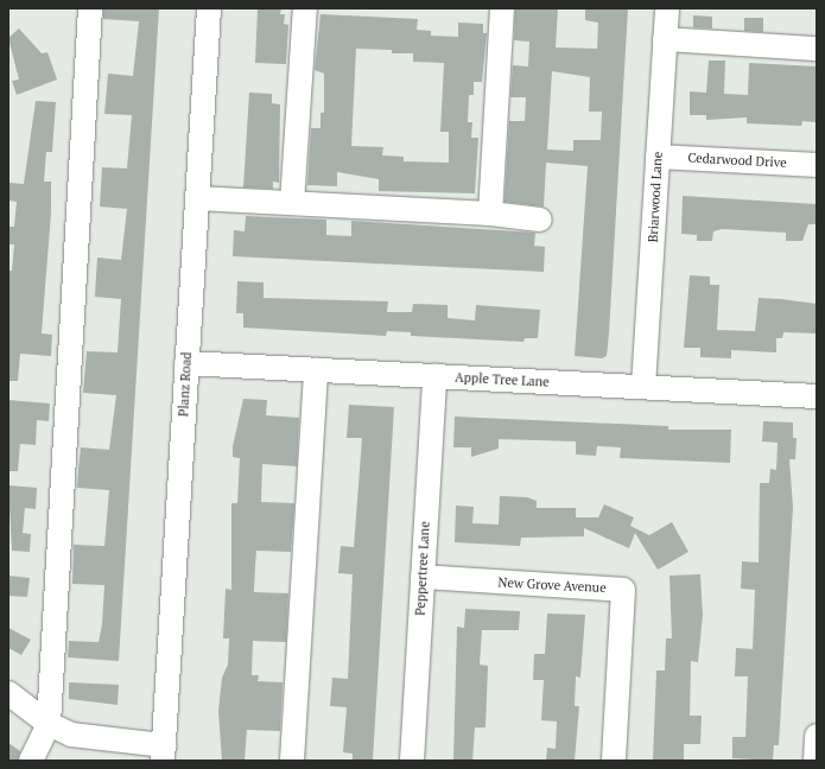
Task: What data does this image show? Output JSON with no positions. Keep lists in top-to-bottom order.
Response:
{
  "streets": {
    "street": [
      "Cedarwood Drive",
      "Briarwood Lane",
      "Apple Tree Lane",
      "Planz Road",
      "Peppertree Lane",
      "New Grove Avenue"
    ]
  },
  "crossings": [
    ["Cedarwood Drive", "Briarwood Lane"],
    ["Briarwood Lane", "Apple Tree Lane"],
    ["Apple Tree Lane", "Planz Road"],
    ["Apple Tree Lane", "Peppertree Lane"],
    ["Peppertree Lane", "New Grove Avenue"]
  ]
}
